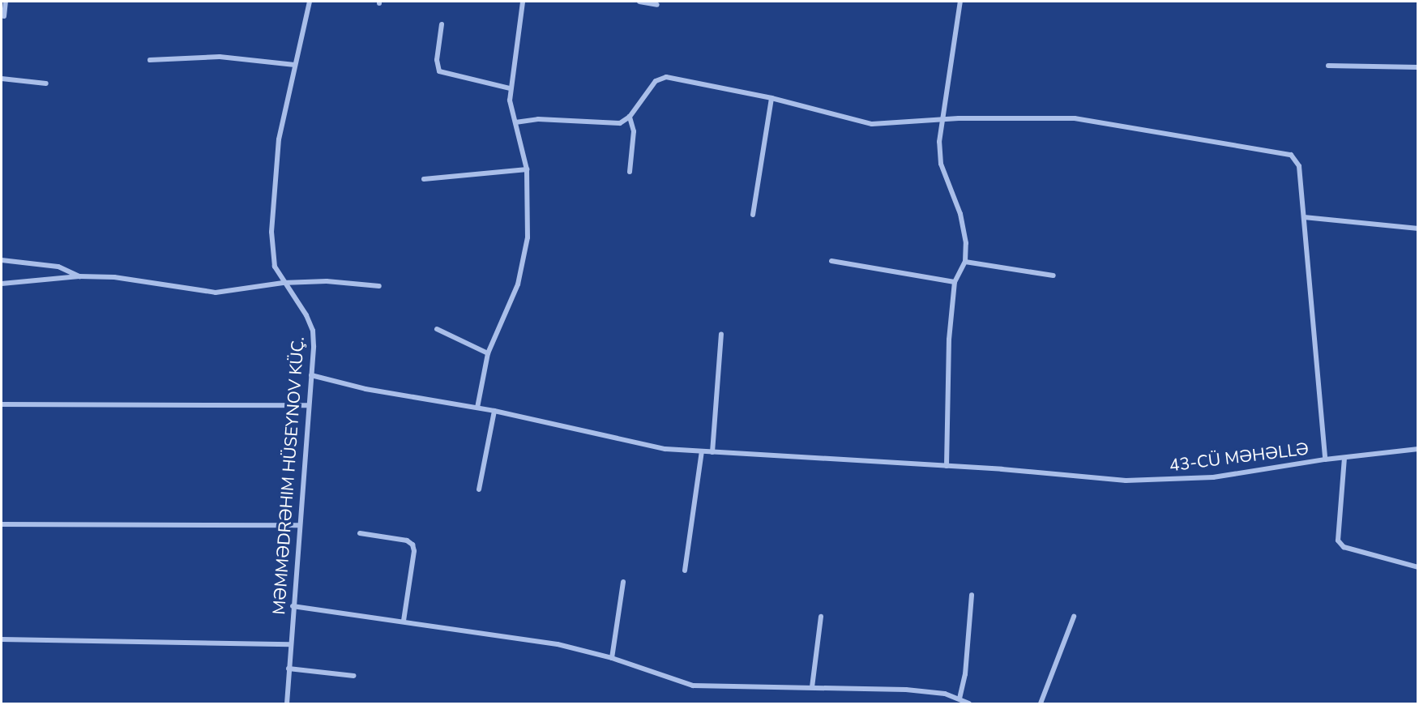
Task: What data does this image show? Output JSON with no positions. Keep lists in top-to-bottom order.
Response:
{
  "streets": {
    "street": ["43-CÜ MƏHƏLLƏ", "MƏMMƏDRƏHIM HÜSEYNOV KÜÇ."]
  },
  "crossings": [
    ["43-CÜ MƏHƏLLƏ", "MƏMMƏDRƏHIM HÜSEYNOV KÜÇ."]
  ]
}
